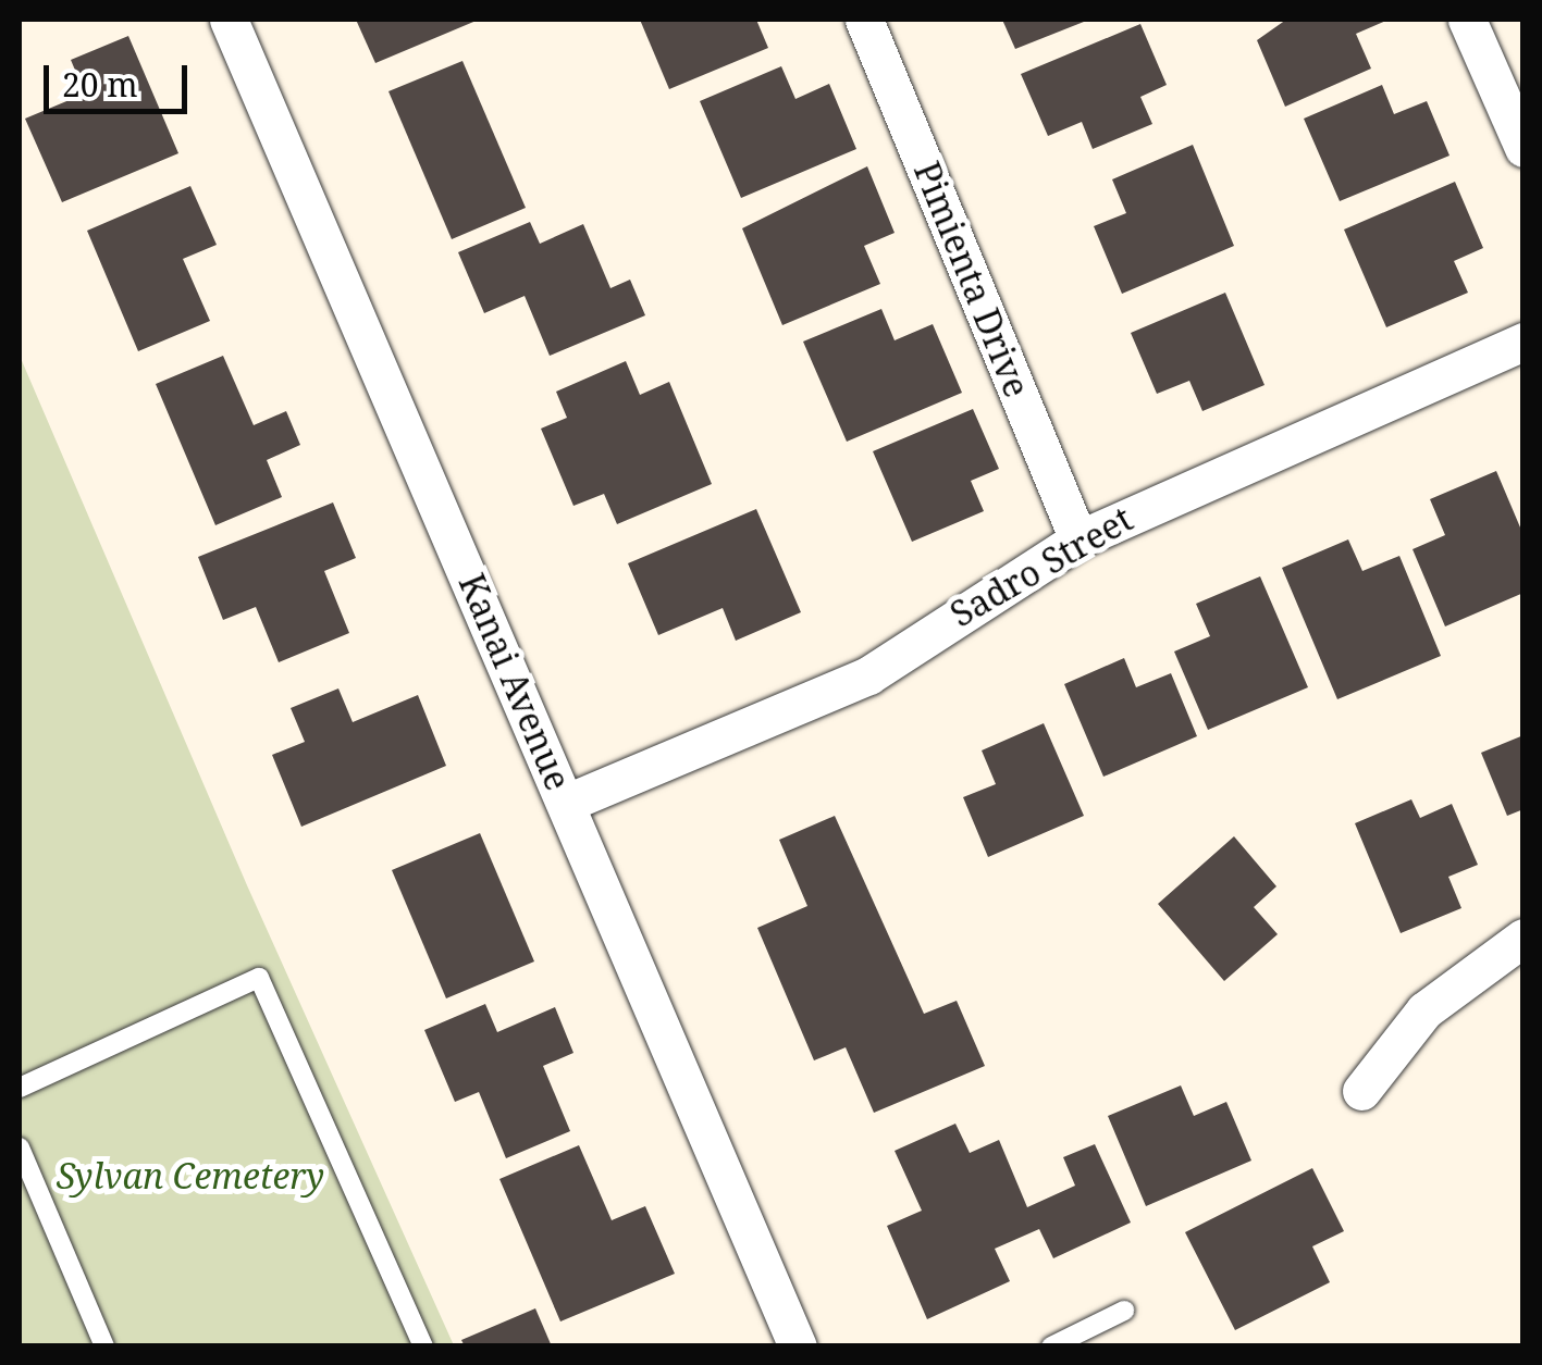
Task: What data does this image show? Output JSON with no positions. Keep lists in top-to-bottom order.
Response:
{
  "streets": {
    "street": ["Pimienta Drive", "Sadro Street", "Kanai Avenue"]
  },
  "crossings": [
    ["Pimienta Drive", "Sadro Street"],
    ["Sadro Street", "Kanai Avenue"]
  ],
  "parks": ["Sylvan Cemetery"],
  "scale_bar": "20 m"
}
